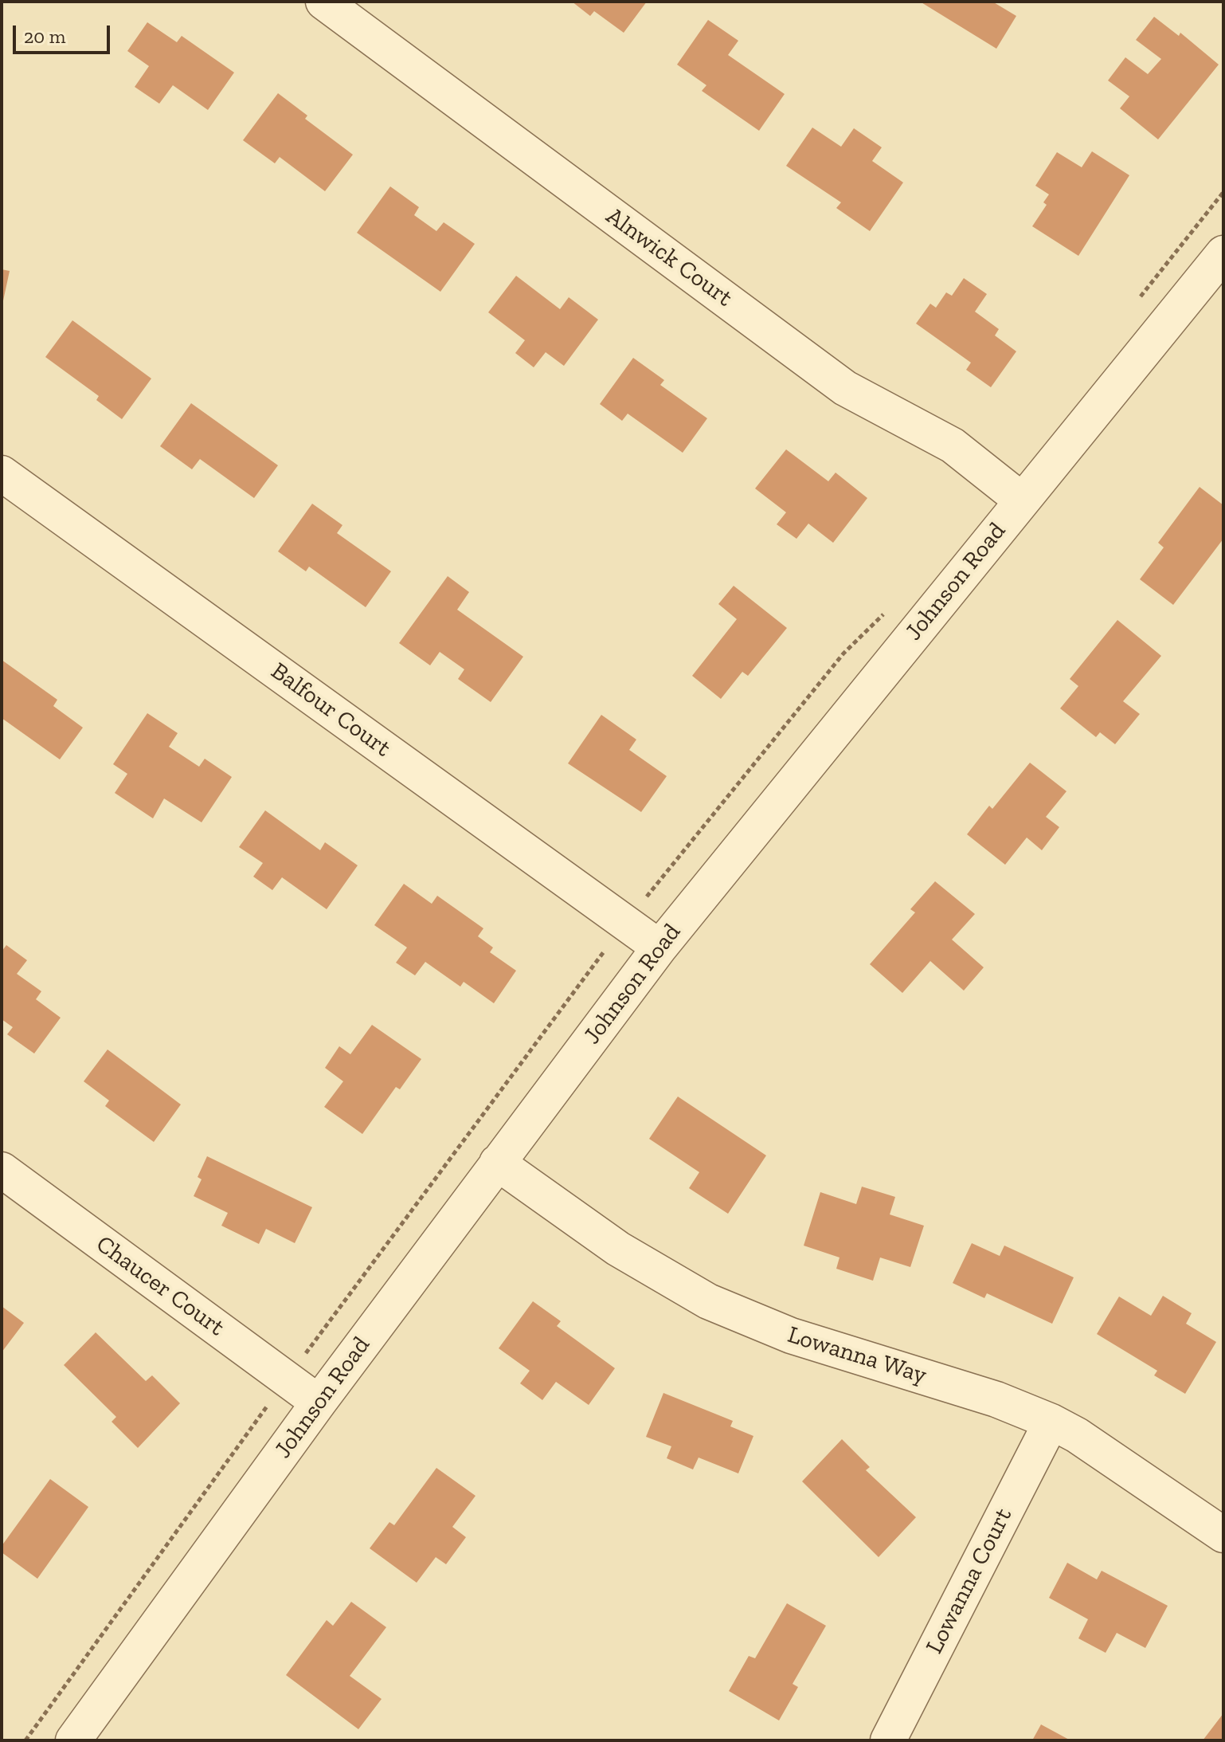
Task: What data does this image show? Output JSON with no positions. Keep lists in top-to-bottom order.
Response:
{
  "streets": {
    "street": [
      "Alnwick Court",
      "Johnson Road",
      "Balfour Court",
      "Chaucer Court",
      "Lowanna Way",
      "Lowanna Court"
    ]
  },
  "crossings": [
    ["Alnwick Court", "Johnson Road"],
    ["Johnson Road", "Balfour Court"],
    ["Johnson Road", "Chaucer Court"],
    ["Johnson Road", "Lowanna Way"],
    ["Lowanna Way", "Lowanna Court"]
  ],
  "scale_bar": "20 m"
}
